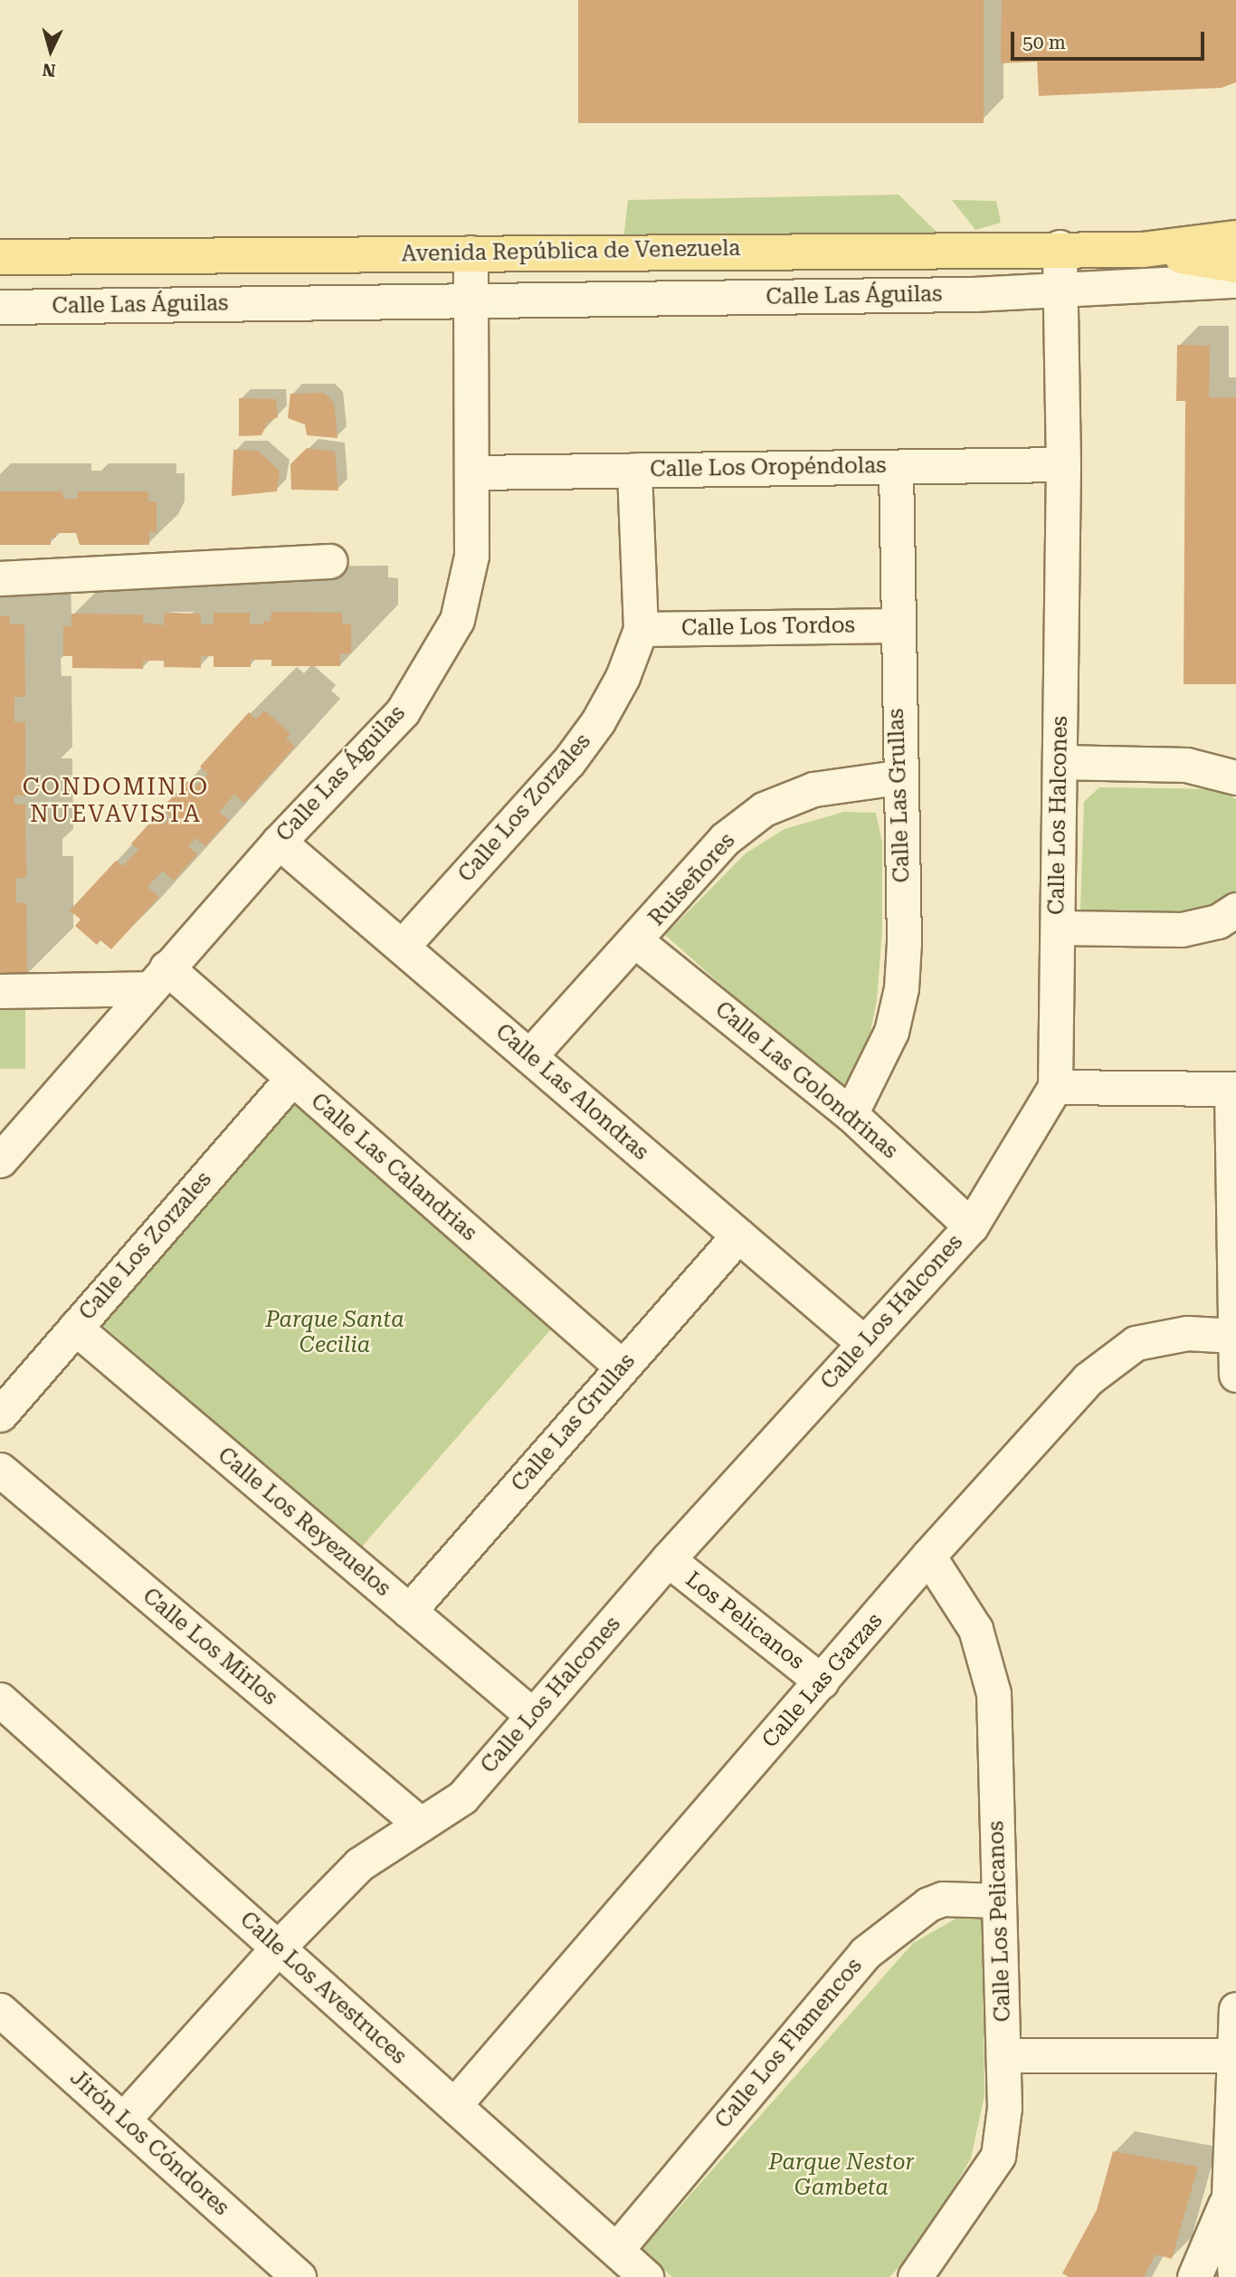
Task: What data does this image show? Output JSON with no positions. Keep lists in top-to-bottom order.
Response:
{
  "streets": {
    "main road": ["Avenida República de Venezuela"],
    "street": [
      "Calle Las Águilas",
      "Calle Los Oropéndolas",
      "Calle Los Tordos",
      "Calle Las Grullas",
      "Calle Los Zorzales",
      "Calle Los Halcones",
      "Ruiseñores",
      "Calle Las Golondrinas",
      "Calle Las Alondras",
      "Calle Las Calandrias",
      "Calle Los Reyezuelos",
      "Los Pelicanos",
      "Calle Los Mirlos",
      "Calle Las Garzas",
      "Calle Los Pelicanos",
      "Calle Los Avestruces",
      "Calle Los Flamencos",
      "Jirón Los Cóndores"
    ]
  },
  "crossings": [
    ["Avenida República de Venezuela", "Calle Las Águilas"],
    ["Avenida República de Venezuela", "Calle Los Halcones"],
    ["Calle Las Águilas", "Calle Los Oropéndolas"],
    ["Calle Las Águilas", "Calle Los Halcones"],
    ["Calle Las Águilas", "Calle Las Alondras"],
    ["Calle Las Águilas", "Calle Las Calandrias"],
    ["Calle Los Oropéndolas", "Calle Las Grullas"],
    ["Calle Los Oropéndolas", "Calle Los Zorzales"],
    ["Calle Los Oropéndolas", "Calle Los Halcones"],
    ["Calle Los Tordos", "Calle Las Grullas"],
    ["Calle Los Tordos", "Calle Los Zorzales"],
    ["Calle Las Grullas", "Ruiseñores"],
    ["Calle Las Grullas", "Calle Las Golondrinas"],
    ["Calle Las Grullas", "Calle Las Alondras"],
    ["Calle Las Grullas", "Calle Las Calandrias"],
    ["Calle Las Grullas", "Calle Los Reyezuelos"],
    ["Calle Los Zorzales", "Calle Las Alondras"],
    ["Calle Los Zorzales", "Calle Las Calandrias"],
    ["Calle Los Zorzales", "Calle Los Reyezuelos"],
    ["Calle Los Halcones", "Calle Las Golondrinas"],
    ["Calle Los Halcones", "Calle Las Alondras"],
    ["Calle Los Halcones", "Calle Los Reyezuelos"],
    ["Calle Los Halcones", "Los Pelicanos"],
    ["Calle Los Halcones", "Calle Los Mirlos"],
    ["Calle Los Halcones", "Calle Los Avestruces"],
    ["Calle Los Halcones", "Jirón Los Cóndores"],
    ["Ruiseñores", "Calle Las Golondrinas"],
    ["Ruiseñores", "Calle Las Alondras"],
    ["Los Pelicanos", "Calle Las Garzas"],
    ["Calle Las Garzas", "Calle Los Pelicanos"],
    ["Calle Las Garzas", "Calle Los Avestruces"],
    ["Calle Los Pelicanos", "Calle Los Flamencos"],
    ["Calle Los Avestruces", "Calle Los Flamencos"]
  ],
  "districts": ["CONDOMINIO NUEVAVISTA"],
  "parks": ["Parque Santa Cecilia", "Parque Nestor Gambeta"],
  "scale_bar": "50 m",
  "north": "bottom"
}
